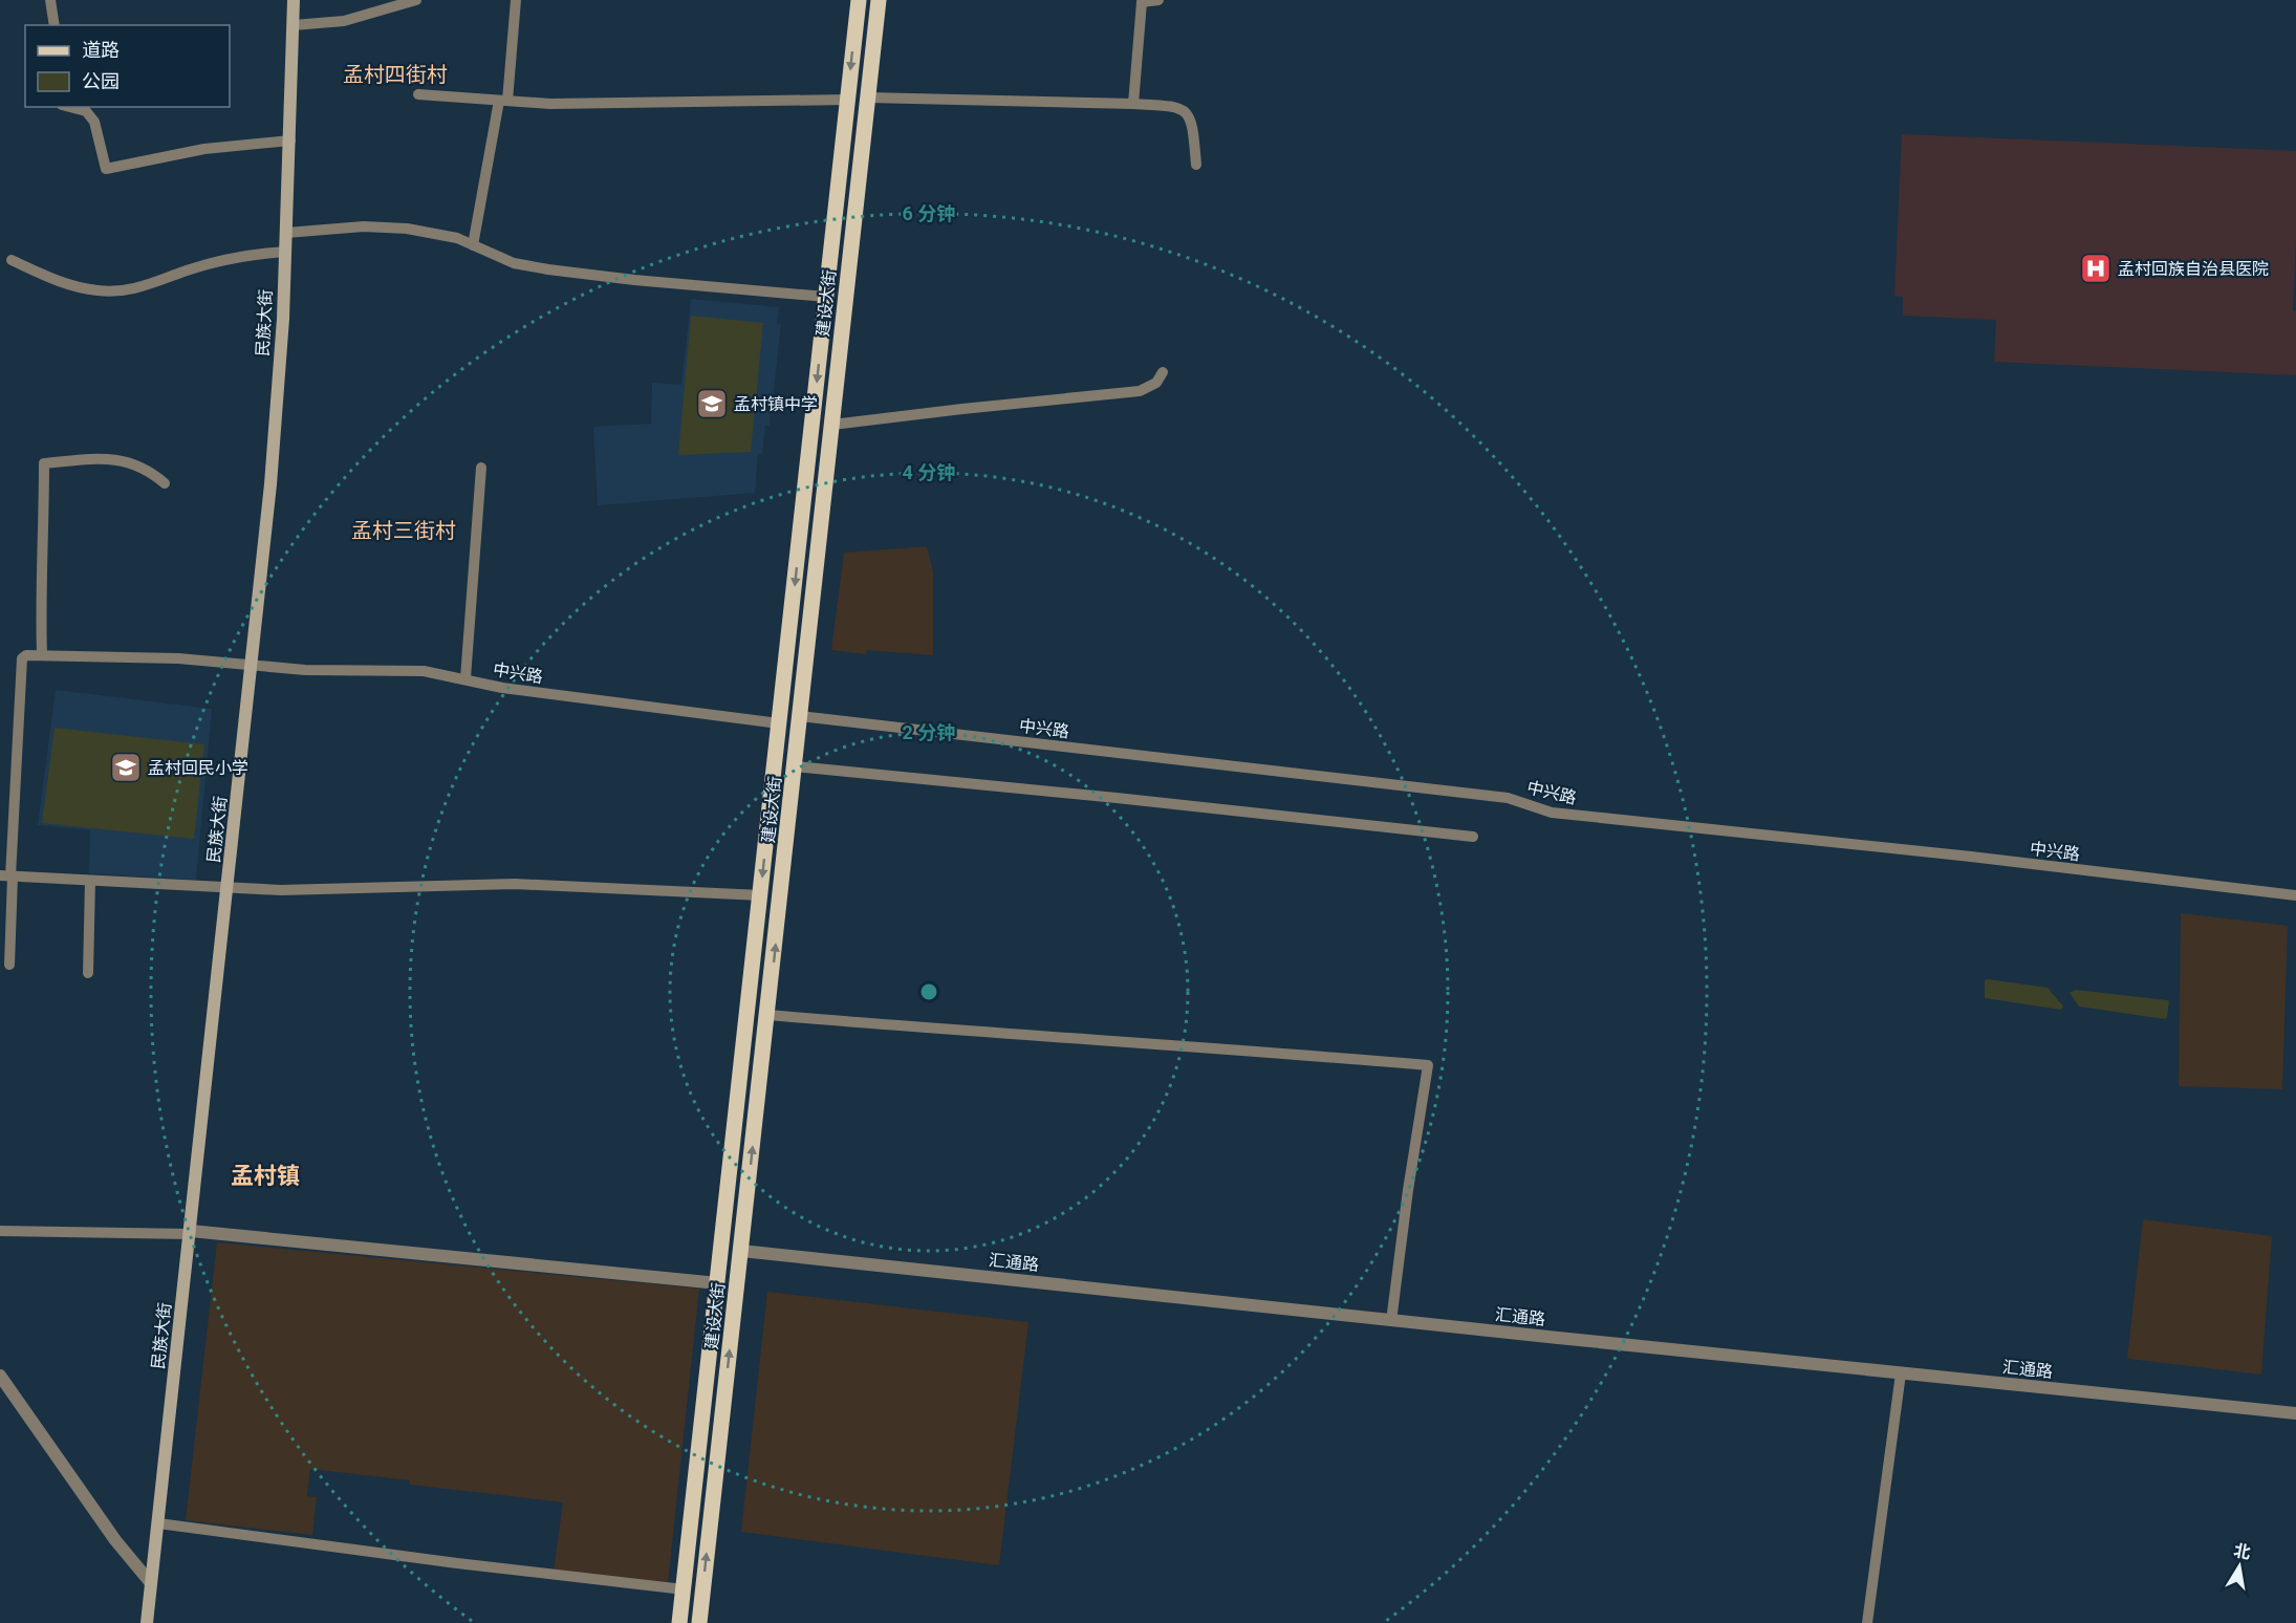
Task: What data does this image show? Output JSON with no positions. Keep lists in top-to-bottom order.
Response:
{
  "streets": {
    "main road": ["建设大街", "民族大街"],
    "street": ["中兴路", "汇通路"]
  },
  "crossings": [
    ["建设大街", "中兴路"],
    ["建设大街", "汇通路"],
    ["民族大街", "中兴路"]
  ],
  "districts": ["孟村四街村", "孟村三街村", "孟村镇"],
  "places": {
    "hospital": ["孟村回族自治县医院"],
    "school or university": ["孟村镇中学", "孟村回民小学"]
  },
  "legend": ["道路", "公园"],
  "north": "top",
  "rings": ["6 分钟", "4 分钟", "2 分钟"]
}
